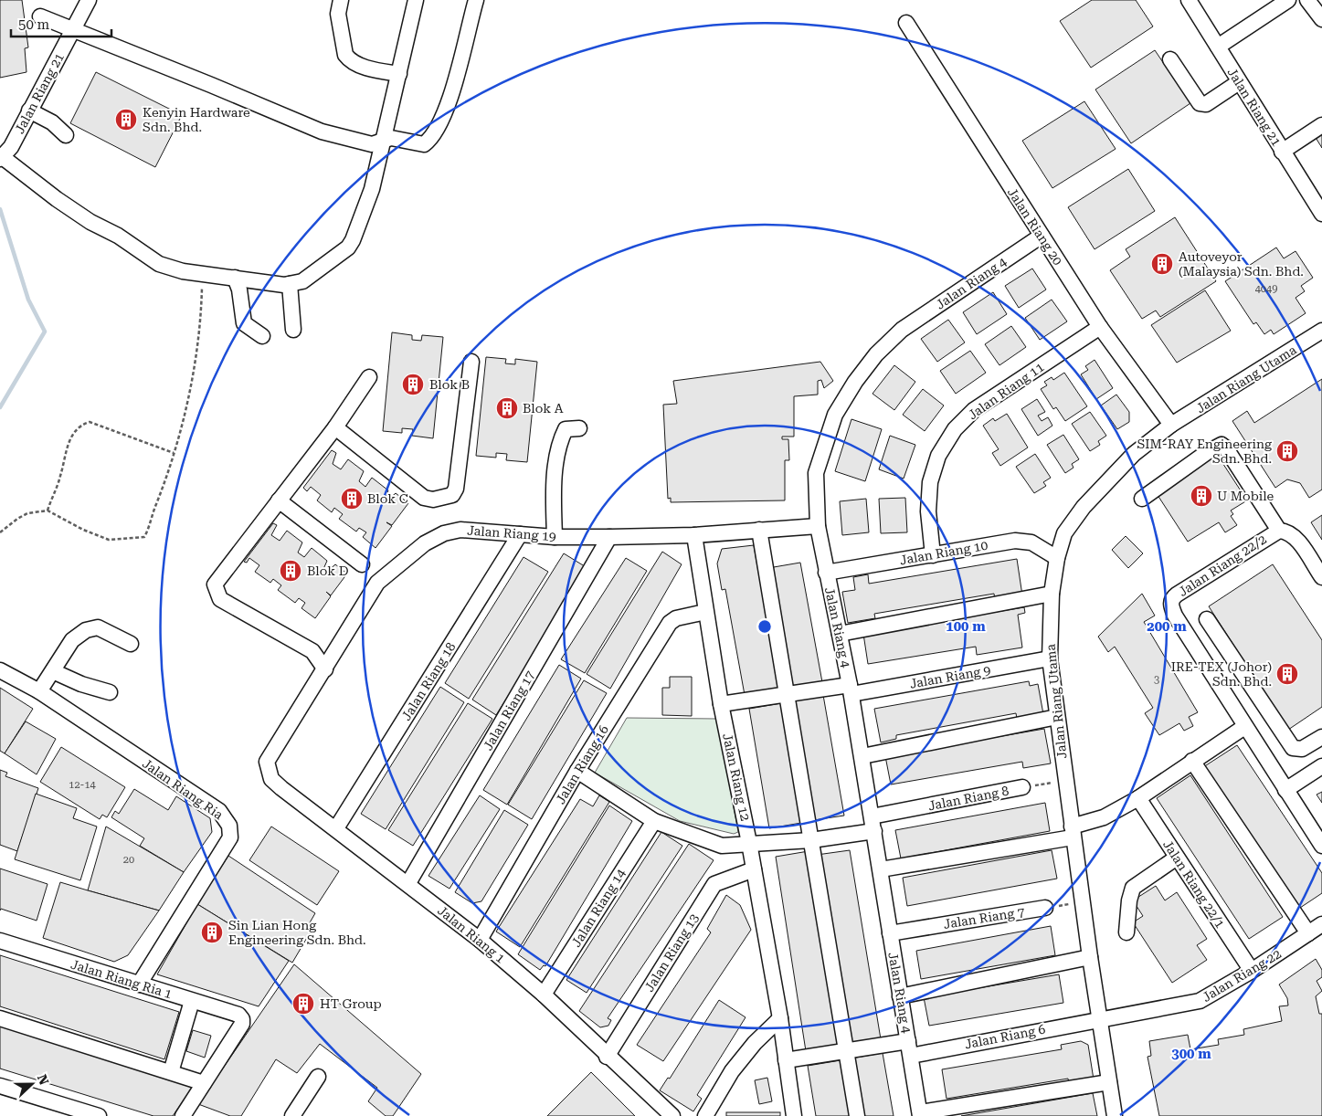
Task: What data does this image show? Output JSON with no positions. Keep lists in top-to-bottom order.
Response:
{
  "streets": {
    "street": [
      "Jalan Riang 21",
      "Jalan Riang 20",
      "Jalan Riang 4",
      "Jalan Riang Utama",
      "Jalan Riang 11",
      "Jalan Riang 19",
      "Jalan Riang 10",
      "Jalan Riang 22/2",
      "Jalan Riang 9",
      "Jalan Riang 18",
      "Jalan Riang 17",
      "Jalan Riang 16",
      "Jalan Riang 12",
      "Jalan Riang Ria",
      "Jalan Riang 8",
      "Jalan Riang 22/1",
      "Jalan Riang 14",
      "Jalan Riang 7",
      "Jalan Riang 1",
      "Jalan Riang 13",
      "Jalan Riang 22",
      "Jalan Riang Ria 1",
      "Jalan Riang 6"
    ]
  },
  "crossings": [
    ["Jalan Riang 20", "Jalan Riang 4"],
    ["Jalan Riang 20", "Jalan Riang Utama"],
    ["Jalan Riang 20", "Jalan Riang 11"],
    ["Jalan Riang 4", "Jalan Riang 19"],
    ["Jalan Riang 4", "Jalan Riang 10"],
    ["Jalan Riang 4", "Jalan Riang 9"],
    ["Jalan Riang 4", "Jalan Riang 8"],
    ["Jalan Riang 4", "Jalan Riang 7"],
    ["Jalan Riang 4", "Jalan Riang 6"],
    ["Jalan Riang Utama", "Jalan Riang 10"],
    ["Jalan Riang Utama", "Jalan Riang 9"],
    ["Jalan Riang Utama", "Jalan Riang 8"],
    ["Jalan Riang Utama", "Jalan Riang 22"],
    ["Jalan Riang Utama", "Jalan Riang 6"],
    ["Jalan Riang 11", "Jalan Riang 10"],
    ["Jalan Riang 19", "Jalan Riang 18"],
    ["Jalan Riang 19", "Jalan Riang 17"],
    ["Jalan Riang 19", "Jalan Riang 12"],
    ["Jalan Riang 19", "Jalan Riang 1"],
    ["Jalan Riang 9", "Jalan Riang 12"],
    ["Jalan Riang 18", "Jalan Riang 1"],
    ["Jalan Riang 17", "Jalan Riang 1"],
    ["Jalan Riang 16", "Jalan Riang 12"],
    ["Jalan Riang 16", "Jalan Riang 8"],
    ["Jalan Riang 16", "Jalan Riang 1"],
    ["Jalan Riang 12", "Jalan Riang 8"],
    ["Jalan Riang 12", "Jalan Riang 13"],
    ["Jalan Riang 12", "Jalan Riang 6"],
    ["Jalan Riang Ria", "Jalan Riang Ria 1"],
    ["Jalan Riang 8", "Jalan Riang 14"],
    ["Jalan Riang 22/1", "Jalan Riang 22"],
    ["Jalan Riang 14", "Jalan Riang 1"],
    ["Jalan Riang 1", "Jalan Riang 13"],
    ["Jalan Riang 22", "Jalan Riang 6"]
  ],
  "places": {
    "building": [
      "Kenyin Hardware Sdn. Bhd.",
      "Autoveyor (Malaysia) Sdn. Bhd.",
      "Blok B",
      "Blok A",
      "SIM-RAY Engineering Sdn. Bhd.",
      "U Mobile",
      "Blok C",
      "Blok D",
      "IRE-TEX (Johor) Sdn. Bhd.",
      "Sin Lian Hong Engineering Sdn. Bhd.",
      "HT Group"
    ]
  },
  "house_numbers": [
    "4049",
    "3",
    "12-14",
    "20"
  ],
  "scale_bar": "50 m",
  "north": "right",
  "rings": ["100 m", "200 m", "300 m"]
}
